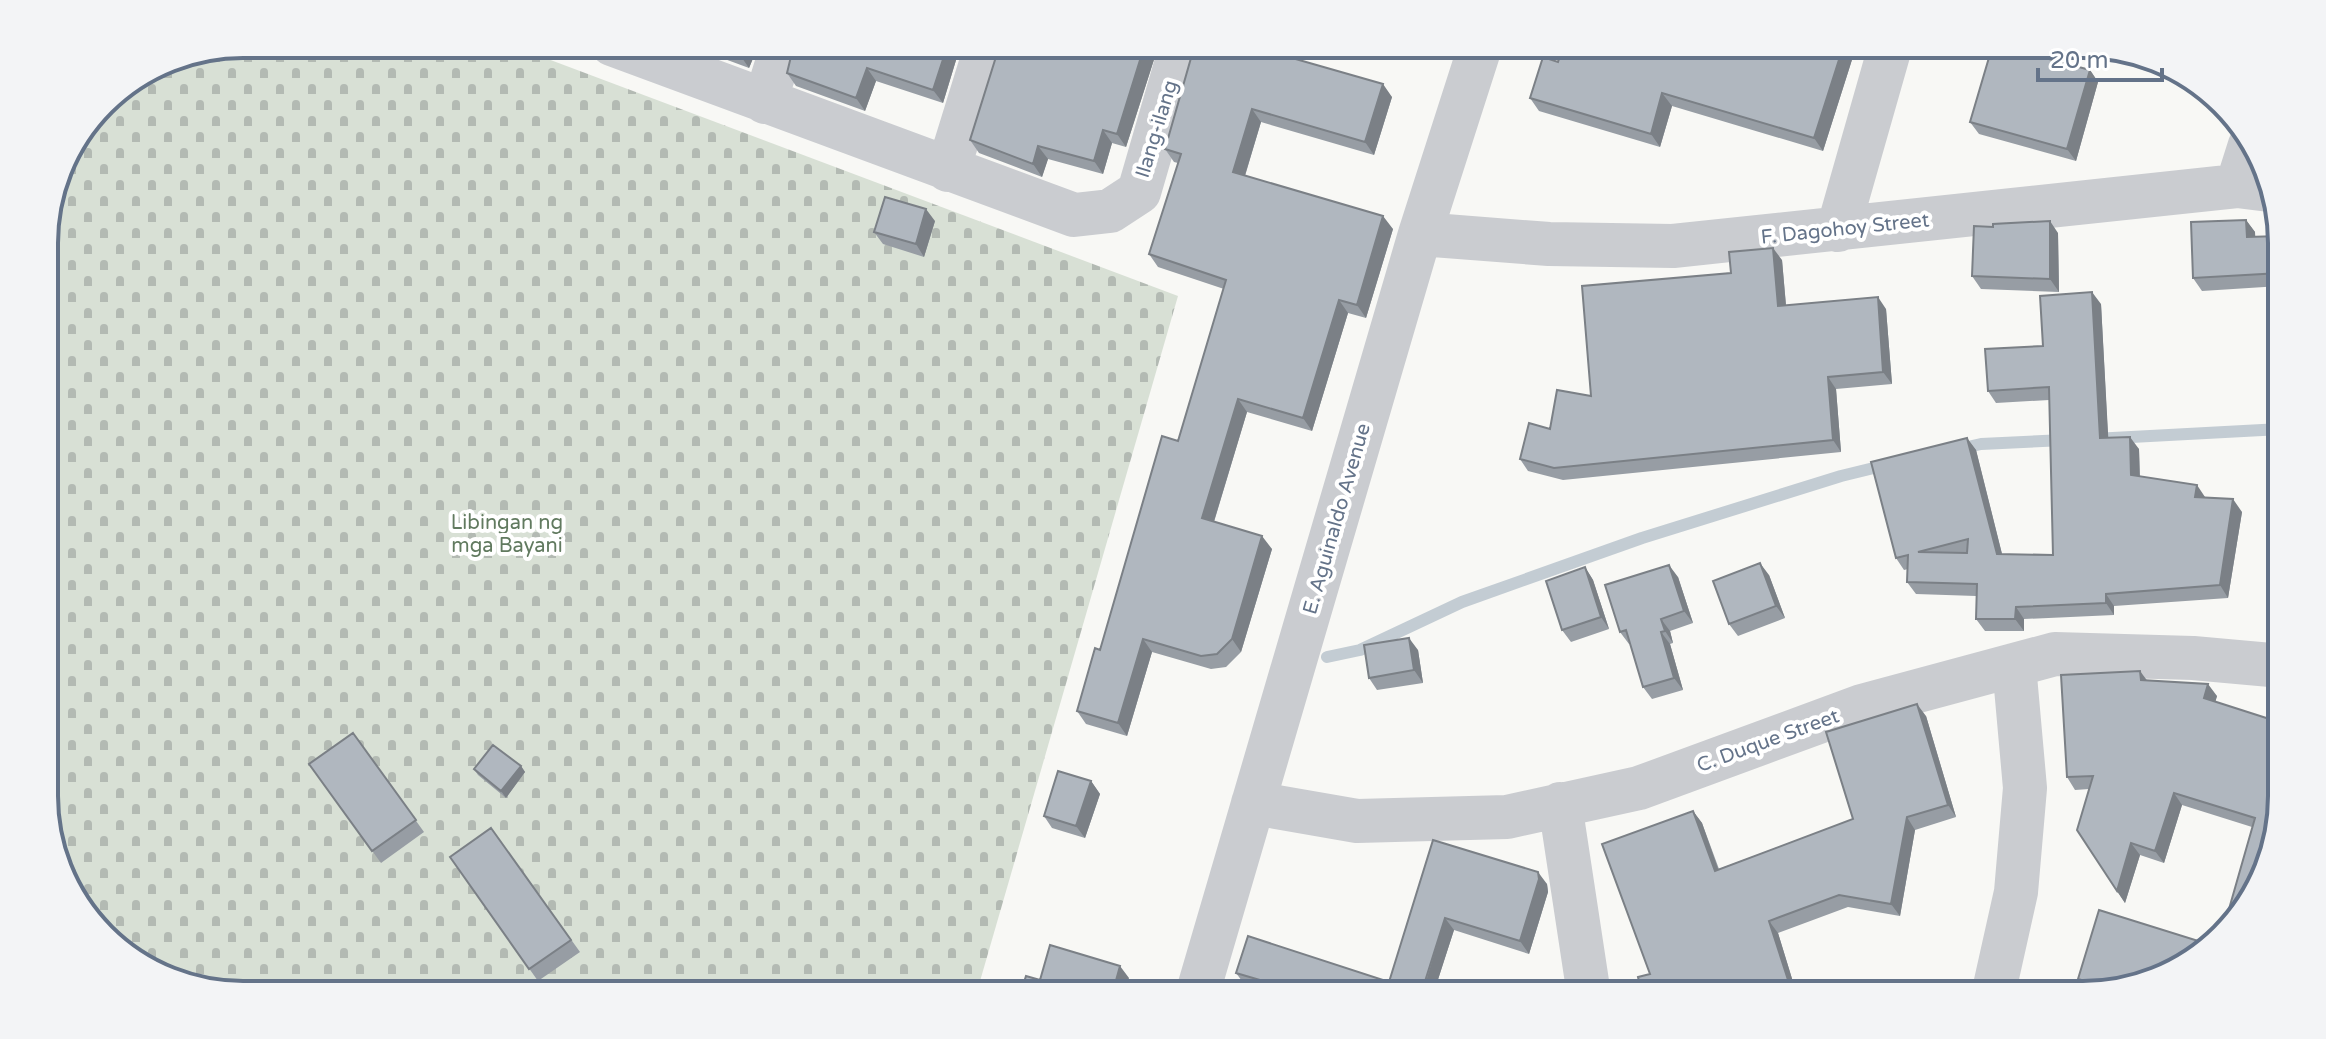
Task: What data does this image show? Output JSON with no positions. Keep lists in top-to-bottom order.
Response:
{
  "streets": {
    "street": [
      "Ilang-ilang",
      "F. Dagohoy Street",
      "E. Aguinaldo Avenue",
      "C. Duque Street"
    ]
  },
  "crossings": [
    ["F. Dagohoy Street", "E. Aguinaldo Avenue"],
    ["E. Aguinaldo Avenue", "C. Duque Street"]
  ],
  "parks": ["Libingan ng mga Bayani"],
  "scale_bar": "20 m"
}
